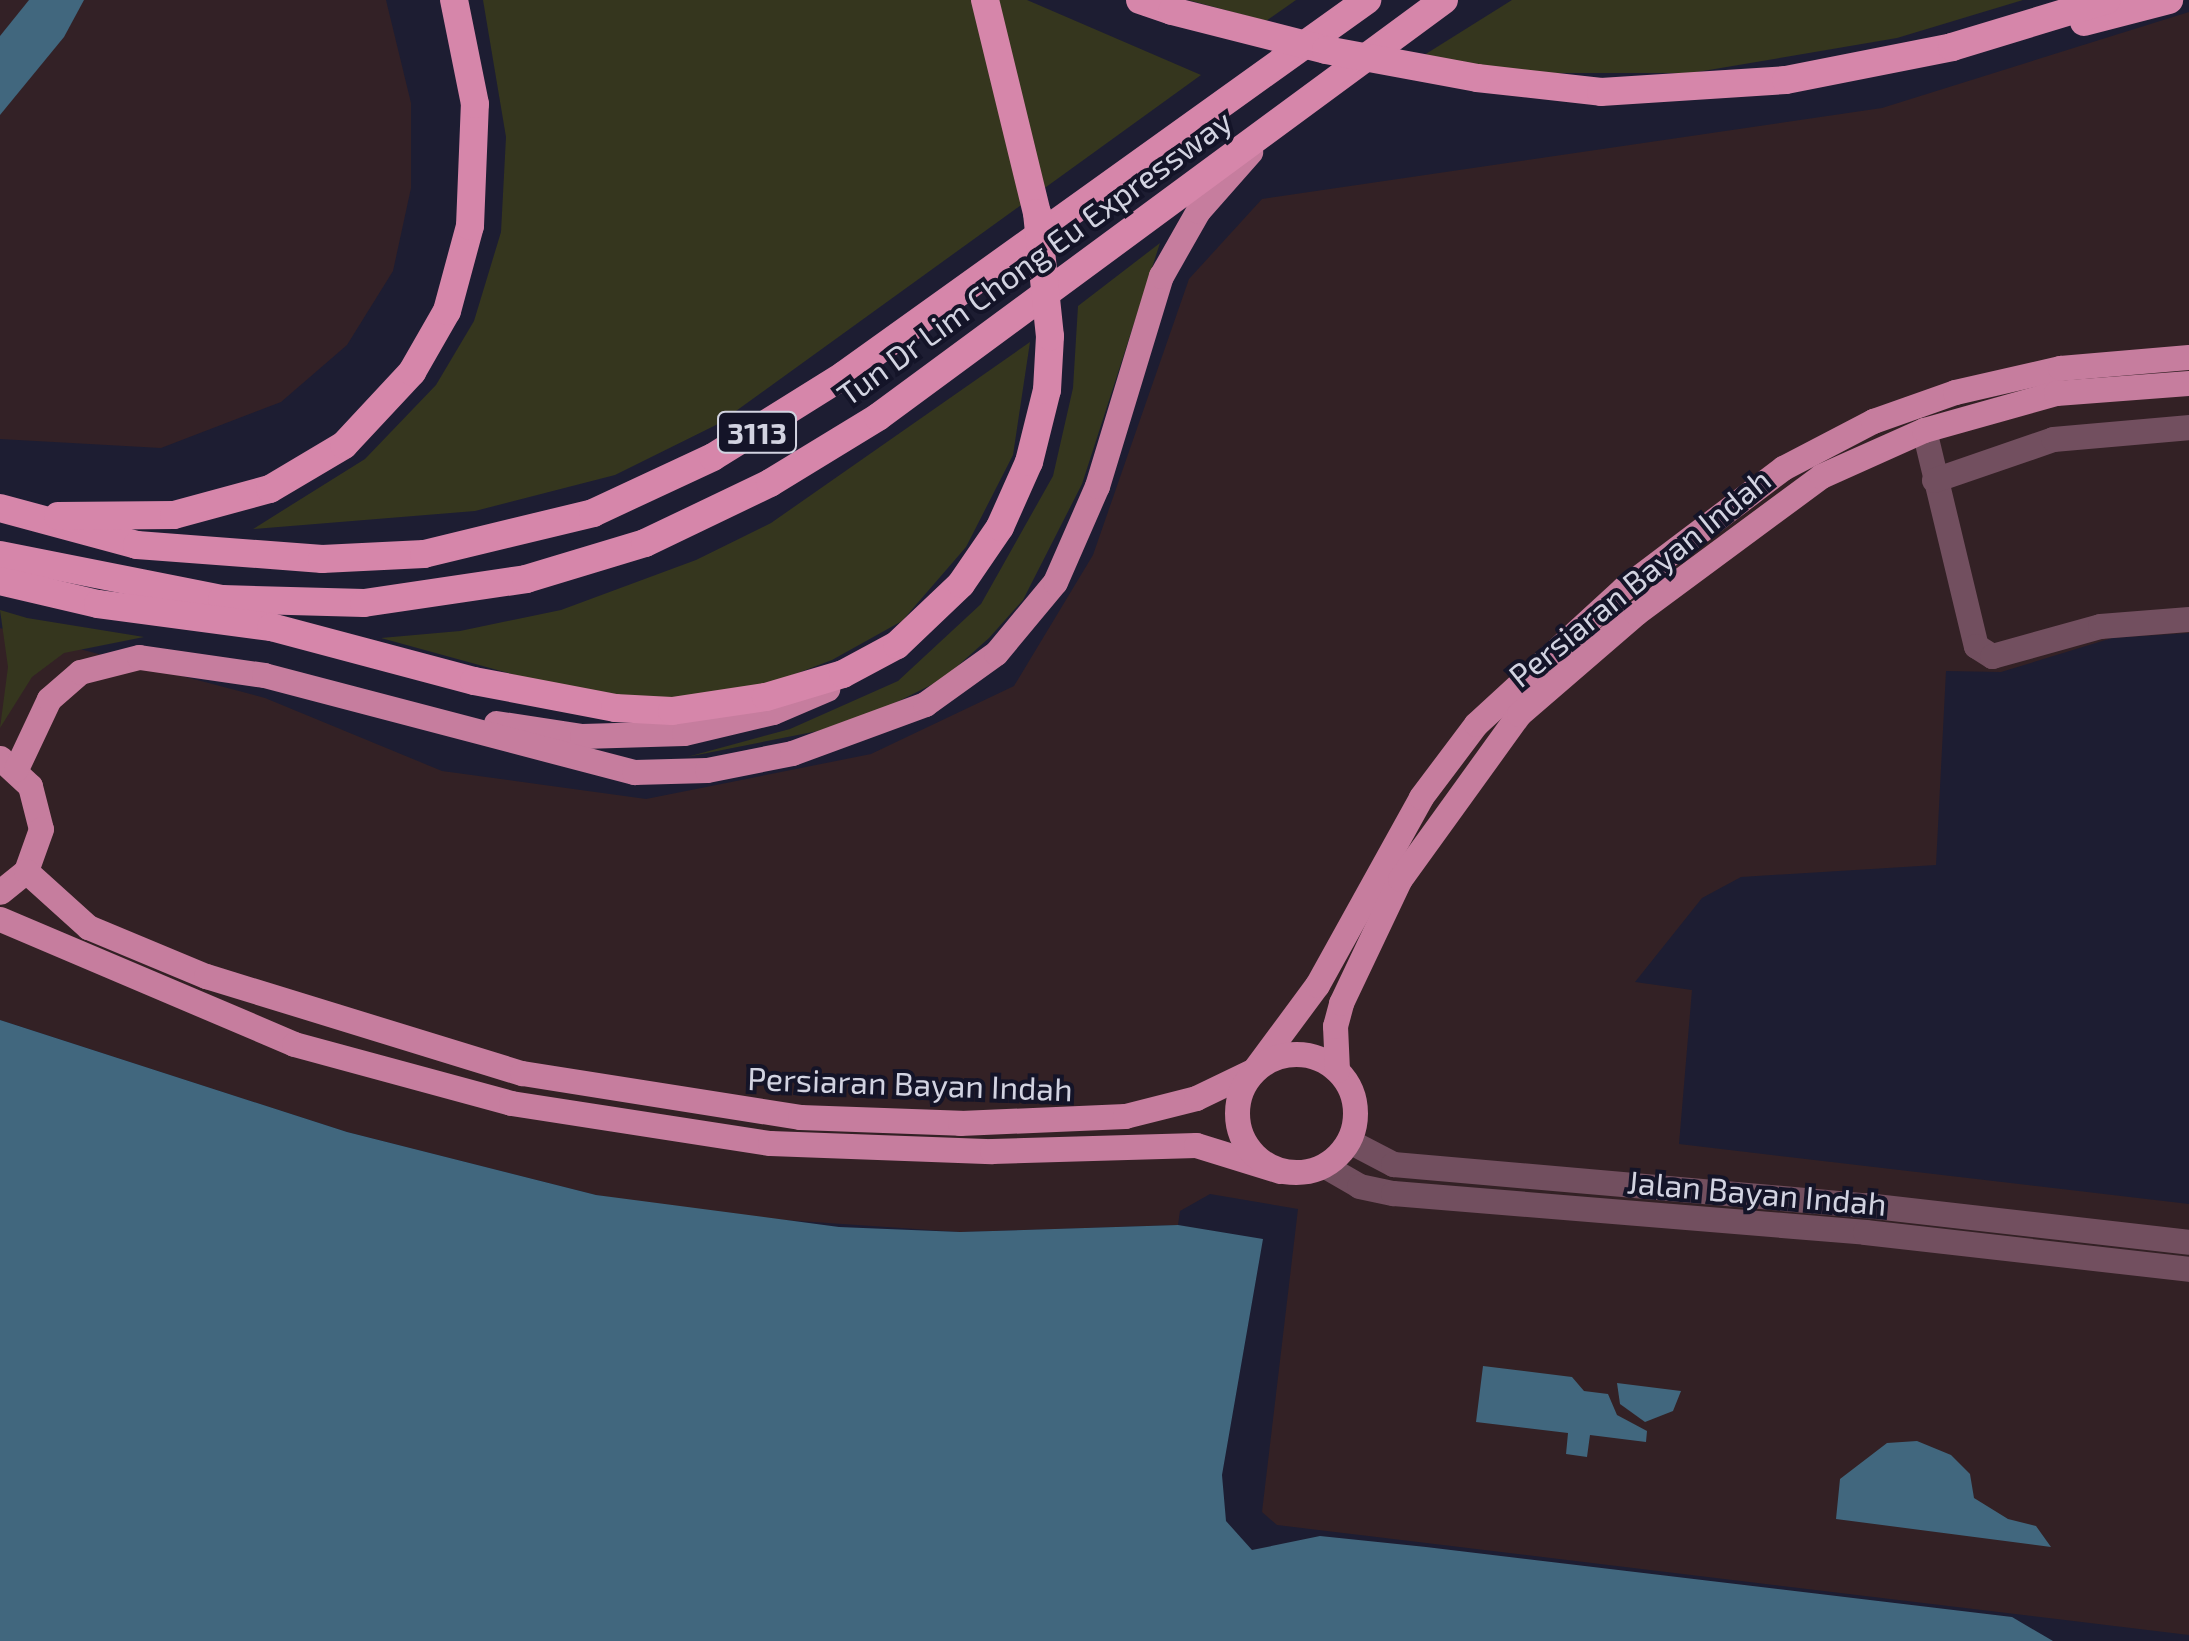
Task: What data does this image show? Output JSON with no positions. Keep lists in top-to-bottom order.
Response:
{
  "streets": {
    "highway": ["Tun Dr Lim Chong Eu Expressway", "3113"],
    "main road": ["Persiaran Bayan Indah"],
    "street": ["Jalan Bayan Indah"]
  },
  "crossings": [
    ["Persiaran Bayan Indah", "Jalan Bayan Indah"]
  ]
}
